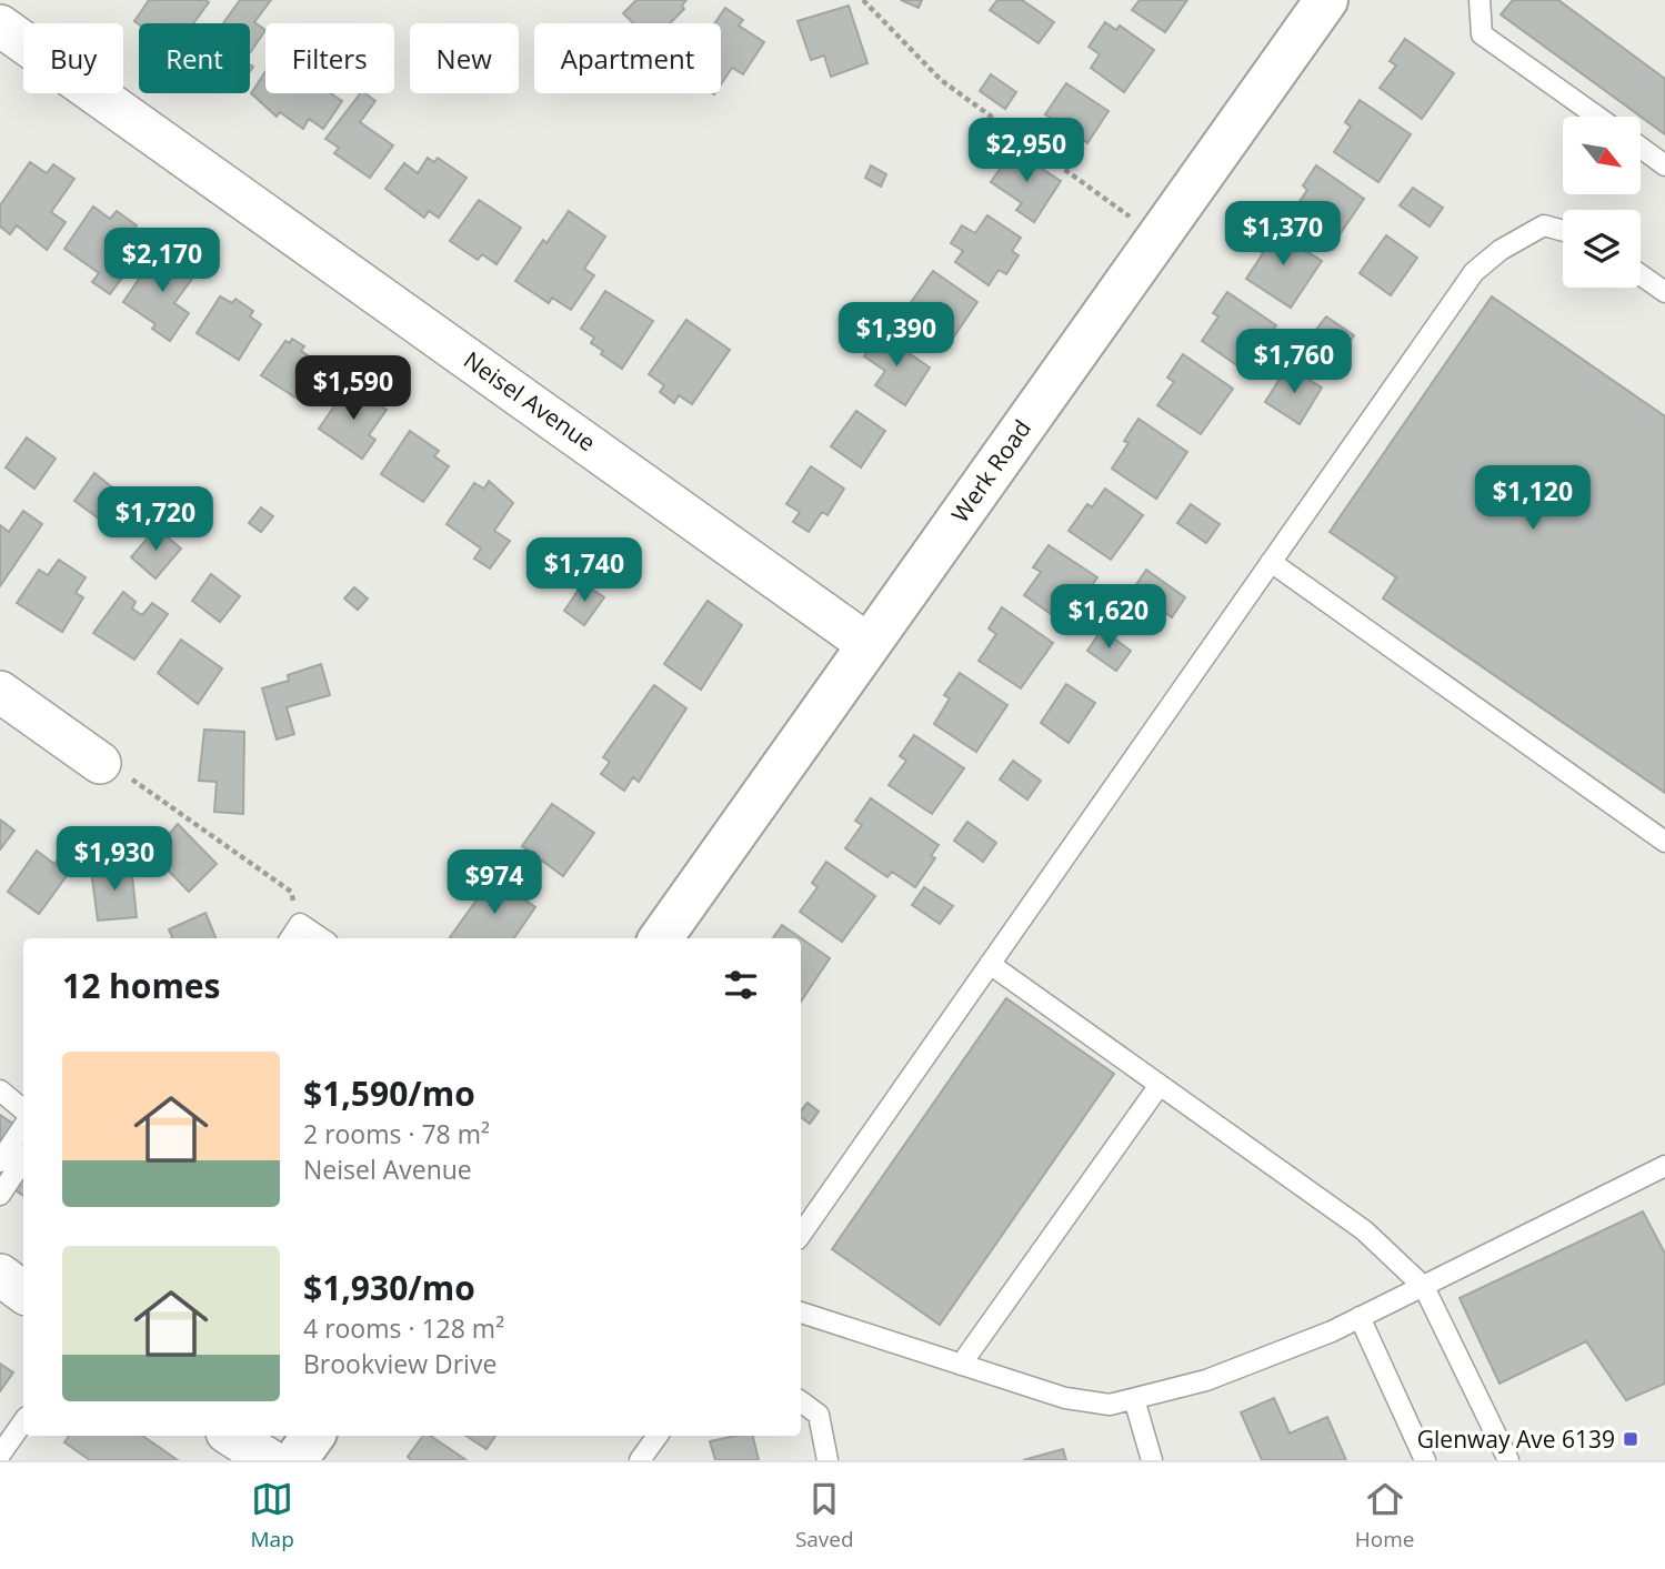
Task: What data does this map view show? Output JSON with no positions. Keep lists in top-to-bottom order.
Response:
{
  "streets": {
    "street": ["Neisel Avenue", "Werk Road"]
  },
  "crossings": [
    ["Neisel Avenue", "Werk Road"]
  ],
  "places": {
    "transit": ["Glenway Ave 6139"]
  },
  "north": "bottom right",
  "page": {
    "chip": [
      "Buy",
      "Rent",
      "Filters",
      "New",
      "Apartment"
    ],
    "price": [
      "$2,950",
      "$1,370",
      "$2,170",
      "$1,390",
      "$1,760",
      "$1,590",
      "$1,120",
      "$1,720",
      "$1,740",
      "$1,620",
      "$1,930",
      "$974"
    ],
    "heading": "12 homes",
    "list": [
      {
        "name": "$1,590/mo",
        "note": "2 rooms · 78 m² · Neisel Avenue"
      },
      {
        "name": "$1,930/mo",
        "note": "4 rooms · 128 m² · Brookview Drive"
      }
    ],
    "tabs": ["Map", "Saved", "Home"]
  }
}
